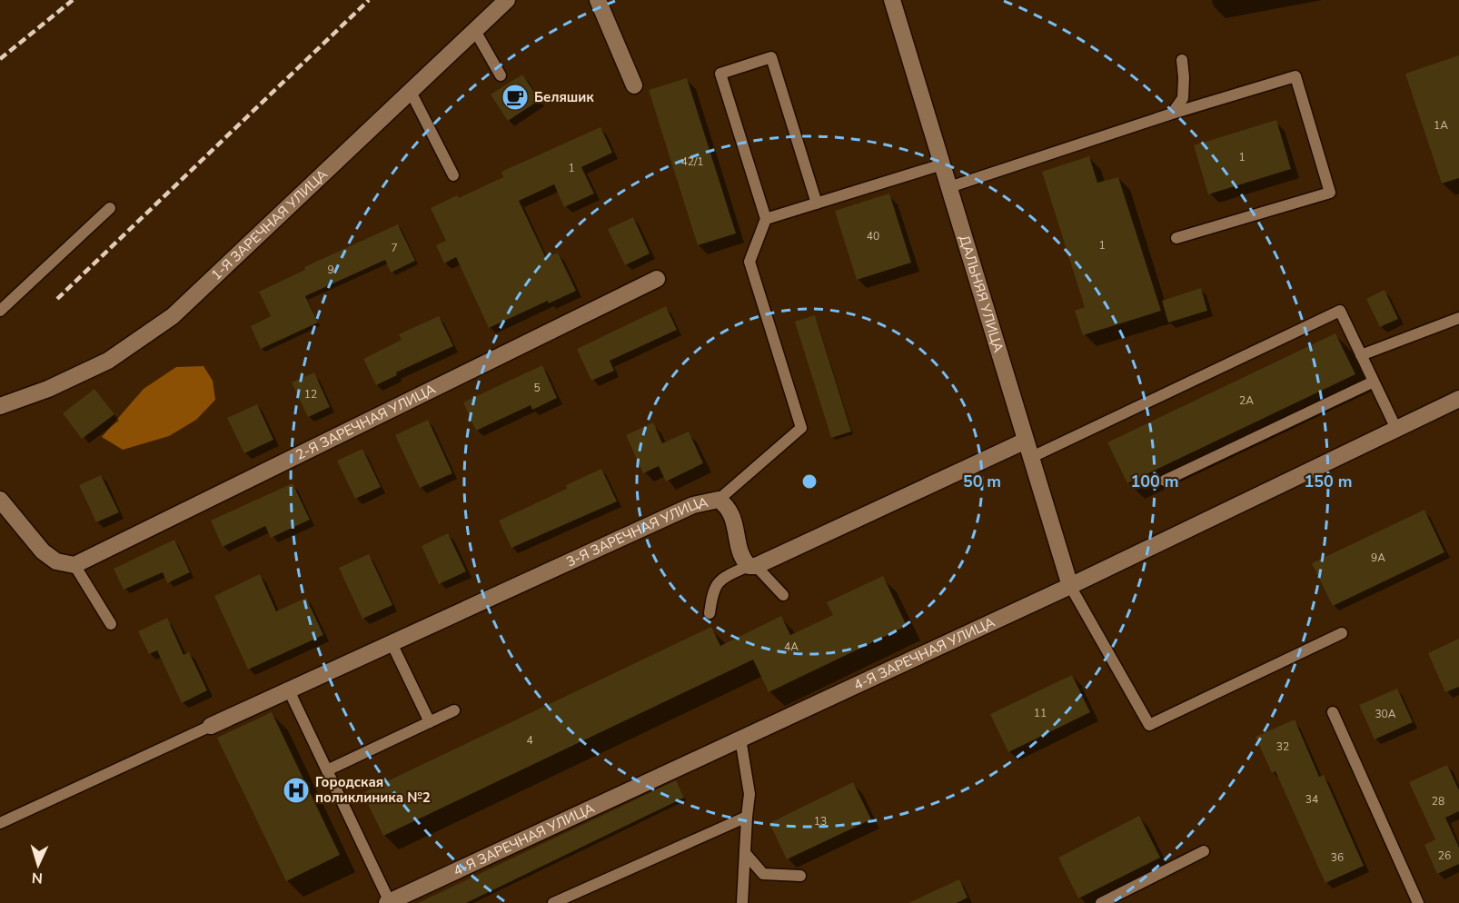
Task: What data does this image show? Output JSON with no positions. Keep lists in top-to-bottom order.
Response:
{
  "streets": {
    "street": [
      "1-Я ЗАРЕЧНАЯ УЛИЦА",
      "ДАЛЬНЯЯ УЛИЦА",
      "2-Я ЗАРЕЧНАЯ УЛИЦА",
      "3-Я ЗАРЕЧНАЯ УЛИЦА",
      "4-Я ЗАРЕЧНАЯ УЛИЦА"
    ]
  },
  "crossings": [
    ["ДАЛЬНЯЯ УЛИЦА", "4-Я ЗАРЕЧНАЯ УЛИЦА"]
  ],
  "places": {
    "cafe": ["Беляшик"],
    "hospital": ["Городская поликлиника №2"]
  },
  "house_numbers": [
    "1А",
    "1",
    "42/1",
    "1",
    "40",
    "1",
    "7",
    "9",
    "5",
    "12",
    "2А",
    "9А",
    "4А",
    "11",
    "30А",
    "4",
    "32",
    "34",
    "28",
    "13",
    "26",
    "36"
  ],
  "north": "bottom",
  "rings": ["50 m", "100 m", "150 m"]
}
